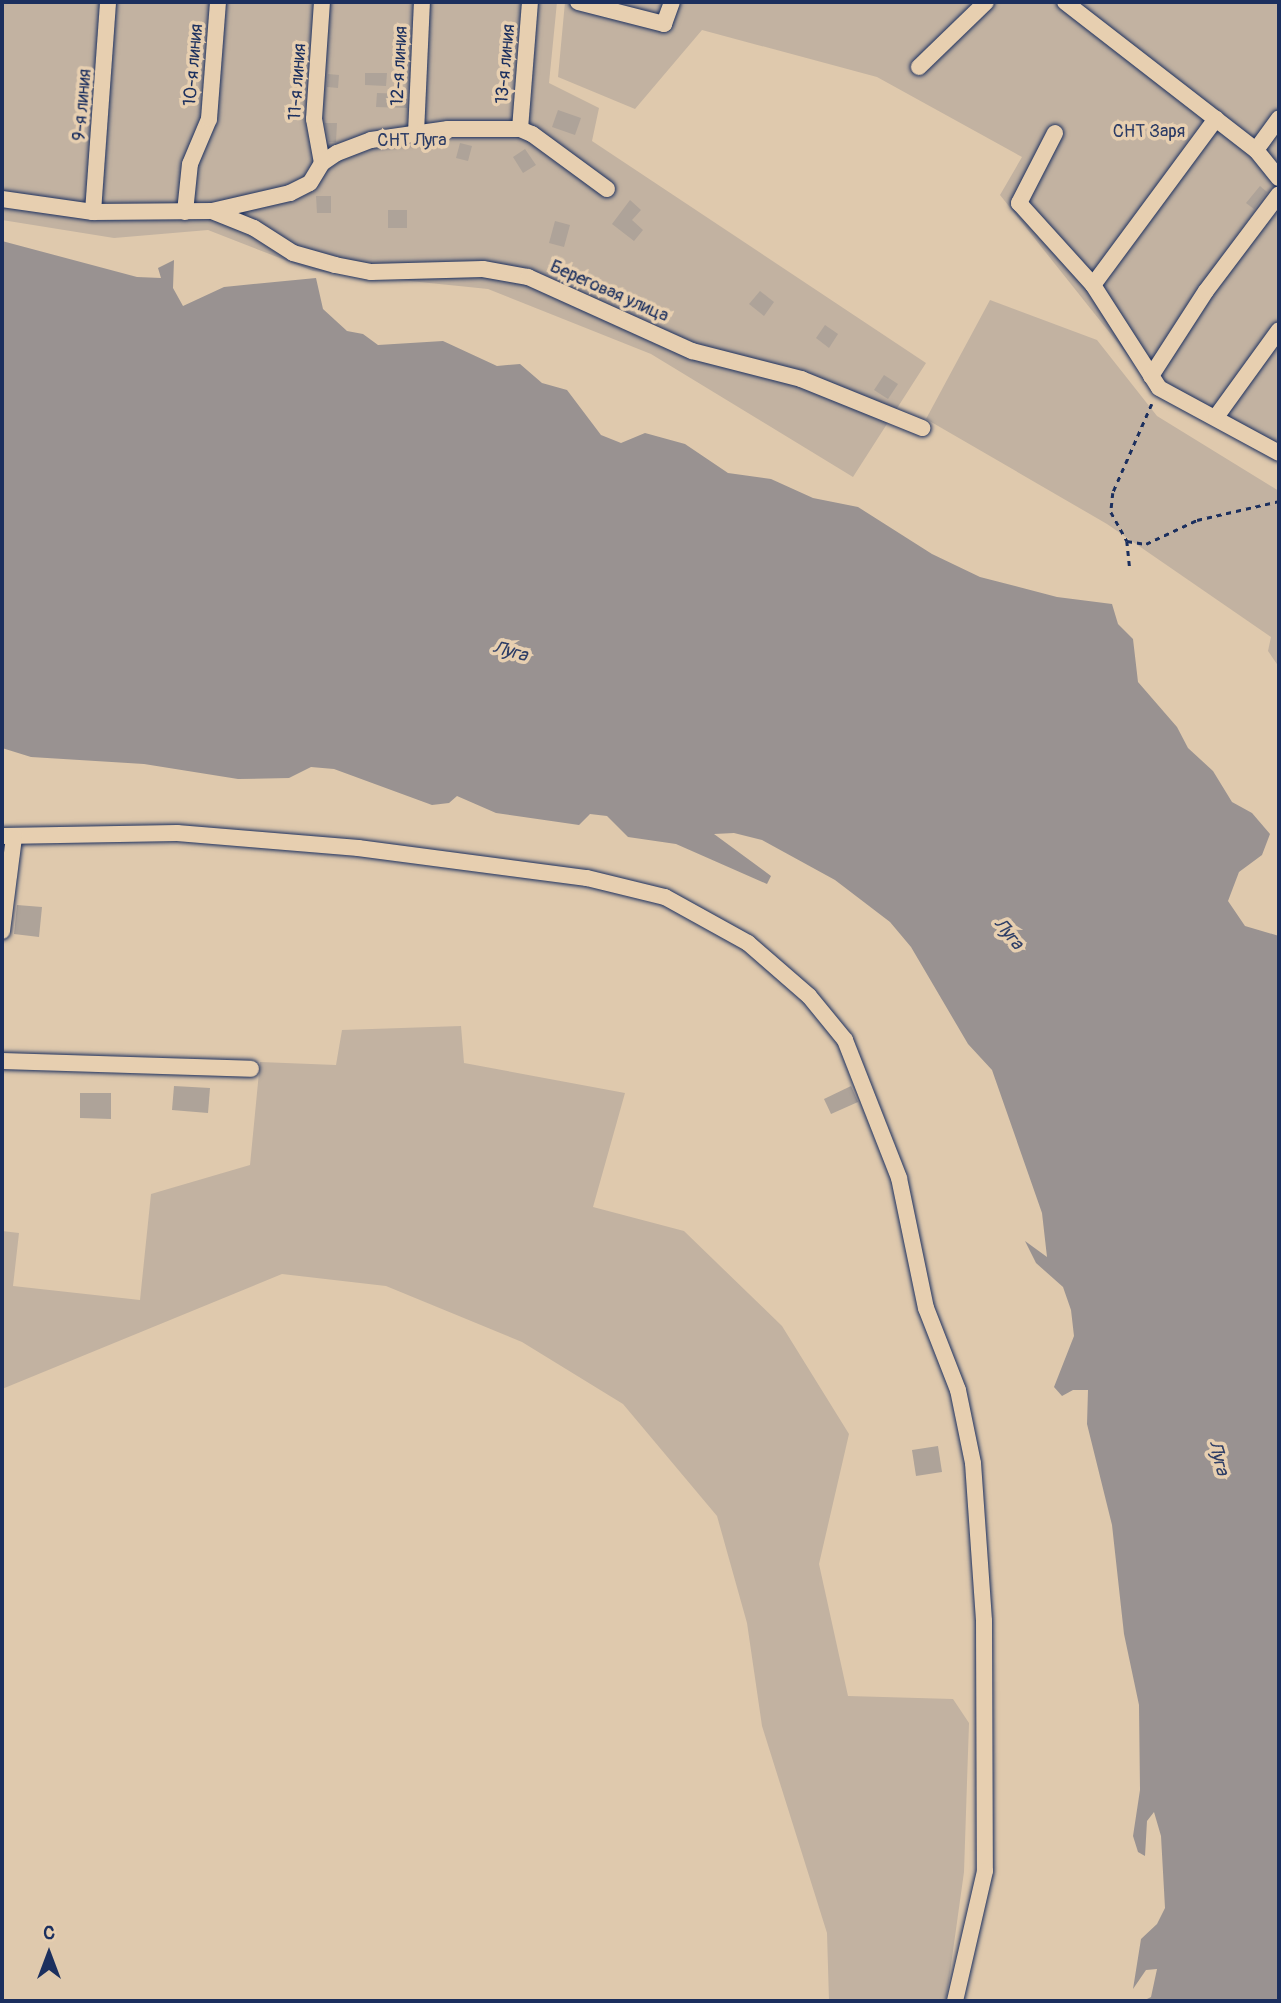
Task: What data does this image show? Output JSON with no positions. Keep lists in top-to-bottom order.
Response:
{
  "streets": {
    "street": [
      "13-я линия",
      "10-я линия",
      "12-я линия",
      "11-я линия",
      "9-я линия",
      "Береговая улица"
    ]
  },
  "water": ["Луга"],
  "parks": ["СНТ Заря", "СНТ Луга"],
  "north": "top"
}
